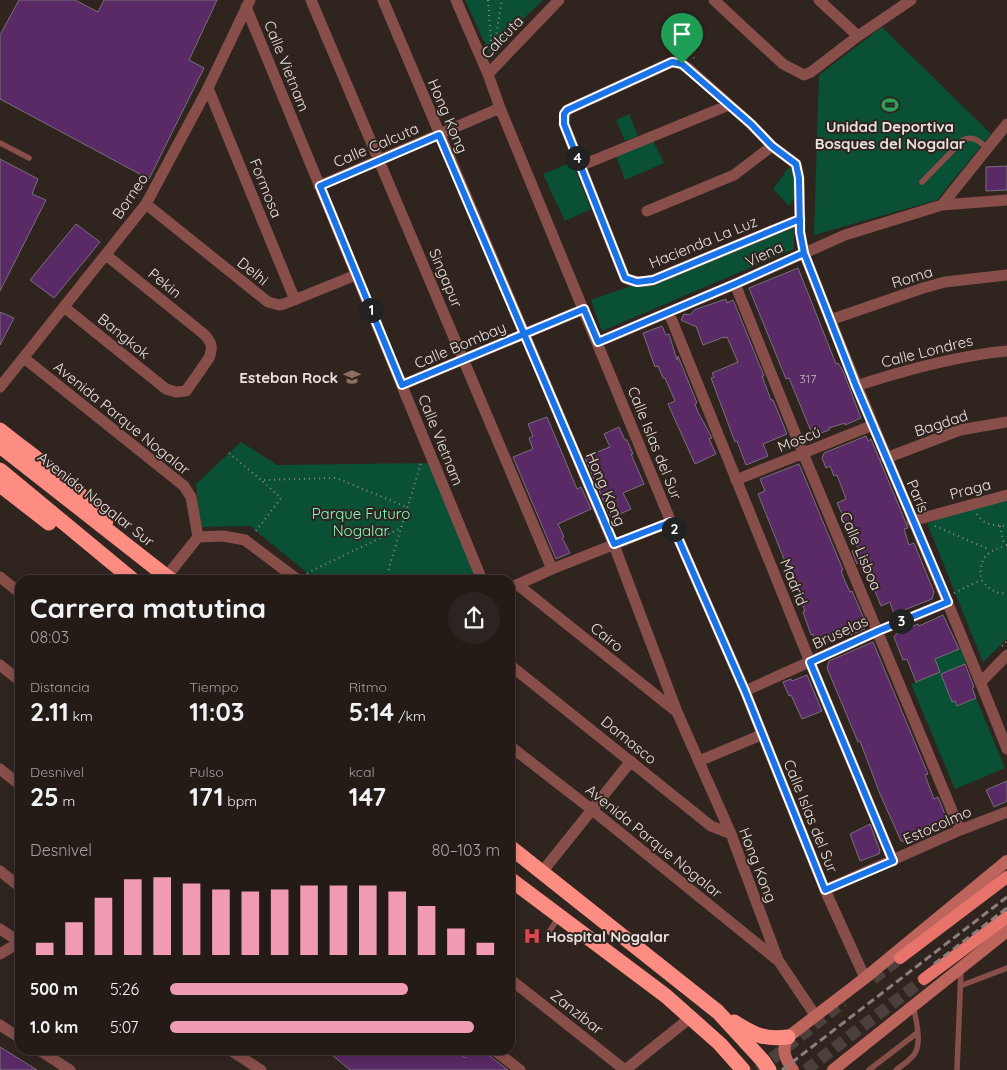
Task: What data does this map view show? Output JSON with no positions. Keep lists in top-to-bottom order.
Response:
{
  "streets": {
    "highway": ["Avenida Nogalar Sur"],
    "street": [
      "Calcuta",
      "Calle Vietnam",
      "Hong Kong",
      "Calle Calcuta",
      "Formosa",
      "Borneo",
      "Hacienda La Luz",
      "Viena",
      "Delhi",
      "Roma",
      "Singapur",
      "Pekin",
      "Bangkok",
      "Calle Bombay",
      "Calle Londres",
      "Avenida Parque Nogalar",
      "Bagdad",
      "Moscú",
      "Calle Islas del Sur",
      "Praga",
      "París",
      "Calle Lisboa",
      "Madrid",
      "Bruselas",
      "Cairo",
      "Damasco",
      "Estocolmo",
      "Zanzíbar"
    ]
  },
  "crossings": [
    ["Calcuta", "Calle Islas del Sur"],
    ["Calle Vietnam", "Calle Calcuta"],
    ["Calle Vietnam", "Borneo"],
    ["Calle Vietnam", "Delhi"],
    ["Calle Vietnam", "Calle Bombay"],
    ["Hong Kong", "Calle Calcuta"],
    ["Hong Kong", "Calle Bombay"],
    ["Hong Kong", "Avenida Parque Nogalar"],
    ["Hong Kong", "Cairo"],
    ["Hong Kong", "Damasco"],
    ["Calle Calcuta", "Singapur"],
    ["Calle Calcuta", "Calle Islas del Sur"],
    ["Formosa", "Borneo"],
    ["Formosa", "Delhi"],
    ["Borneo", "Delhi"],
    ["Borneo", "Pekin"],
    ["Borneo", "Bangkok"],
    ["Borneo", "Avenida Parque Nogalar"],
    ["Hacienda La Luz", "Viena"],
    ["Hacienda La Luz", "París"],
    ["Viena", "Calle Islas del Sur"],
    ["Viena", "París"],
    ["Viena", "Calle Lisboa"],
    ["Viena", "Madrid"],
    ["Roma", "París"],
    ["Singapur", "Calle Bombay"],
    ["Pekin", "Bangkok"],
    ["Calle Bombay", "Calle Islas del Sur"],
    ["Calle Londres", "París"],
    ["Bagdad", "París"],
    ["Moscú", "París"],
    ["Moscú", "Calle Lisboa"],
    ["Moscú", "Madrid"],
    ["Calle Islas del Sur", "Bruselas"],
    ["Calle Islas del Sur", "Estocolmo"],
    ["Praga", "París"],
    ["París", "Bruselas"],
    ["Calle Lisboa", "Bruselas"],
    ["Calle Lisboa", "Estocolmo"],
    ["Madrid", "Bruselas"],
    ["Madrid", "Estocolmo"]
  ],
  "parks": ["Parque Futuro Nogalar"],
  "places": {
    "sports": ["Unidad Deportiva Bosques del Nogalar"],
    "school or university": ["Esteban Rock"],
    "hospital": ["Hospital Nogalar"]
  },
  "house_numbers": ["317"],
  "page": {
    "pins": [
      "4",
      "1",
      "2",
      "3"
    ],
    "heading": ["Carrera matutina", "08:03"],
    "stats": [
      ["Distancia", "2.11 km"],
      ["Tiempo", "11:03"],
      ["Ritmo", "5:14 /km"],
      ["Desnivel", "25 m"],
      ["Pulso", "171 bpm"],
      ["kcal", "147"]
    ],
    "chart": ["Desnivel", "80–103 m"],
    "list": [
      {
        "name": "500 m",
        "note": "5:26"
      },
      {
        "name": "1.0 km",
        "note": "5:07"
      }
    ]
  }
}
